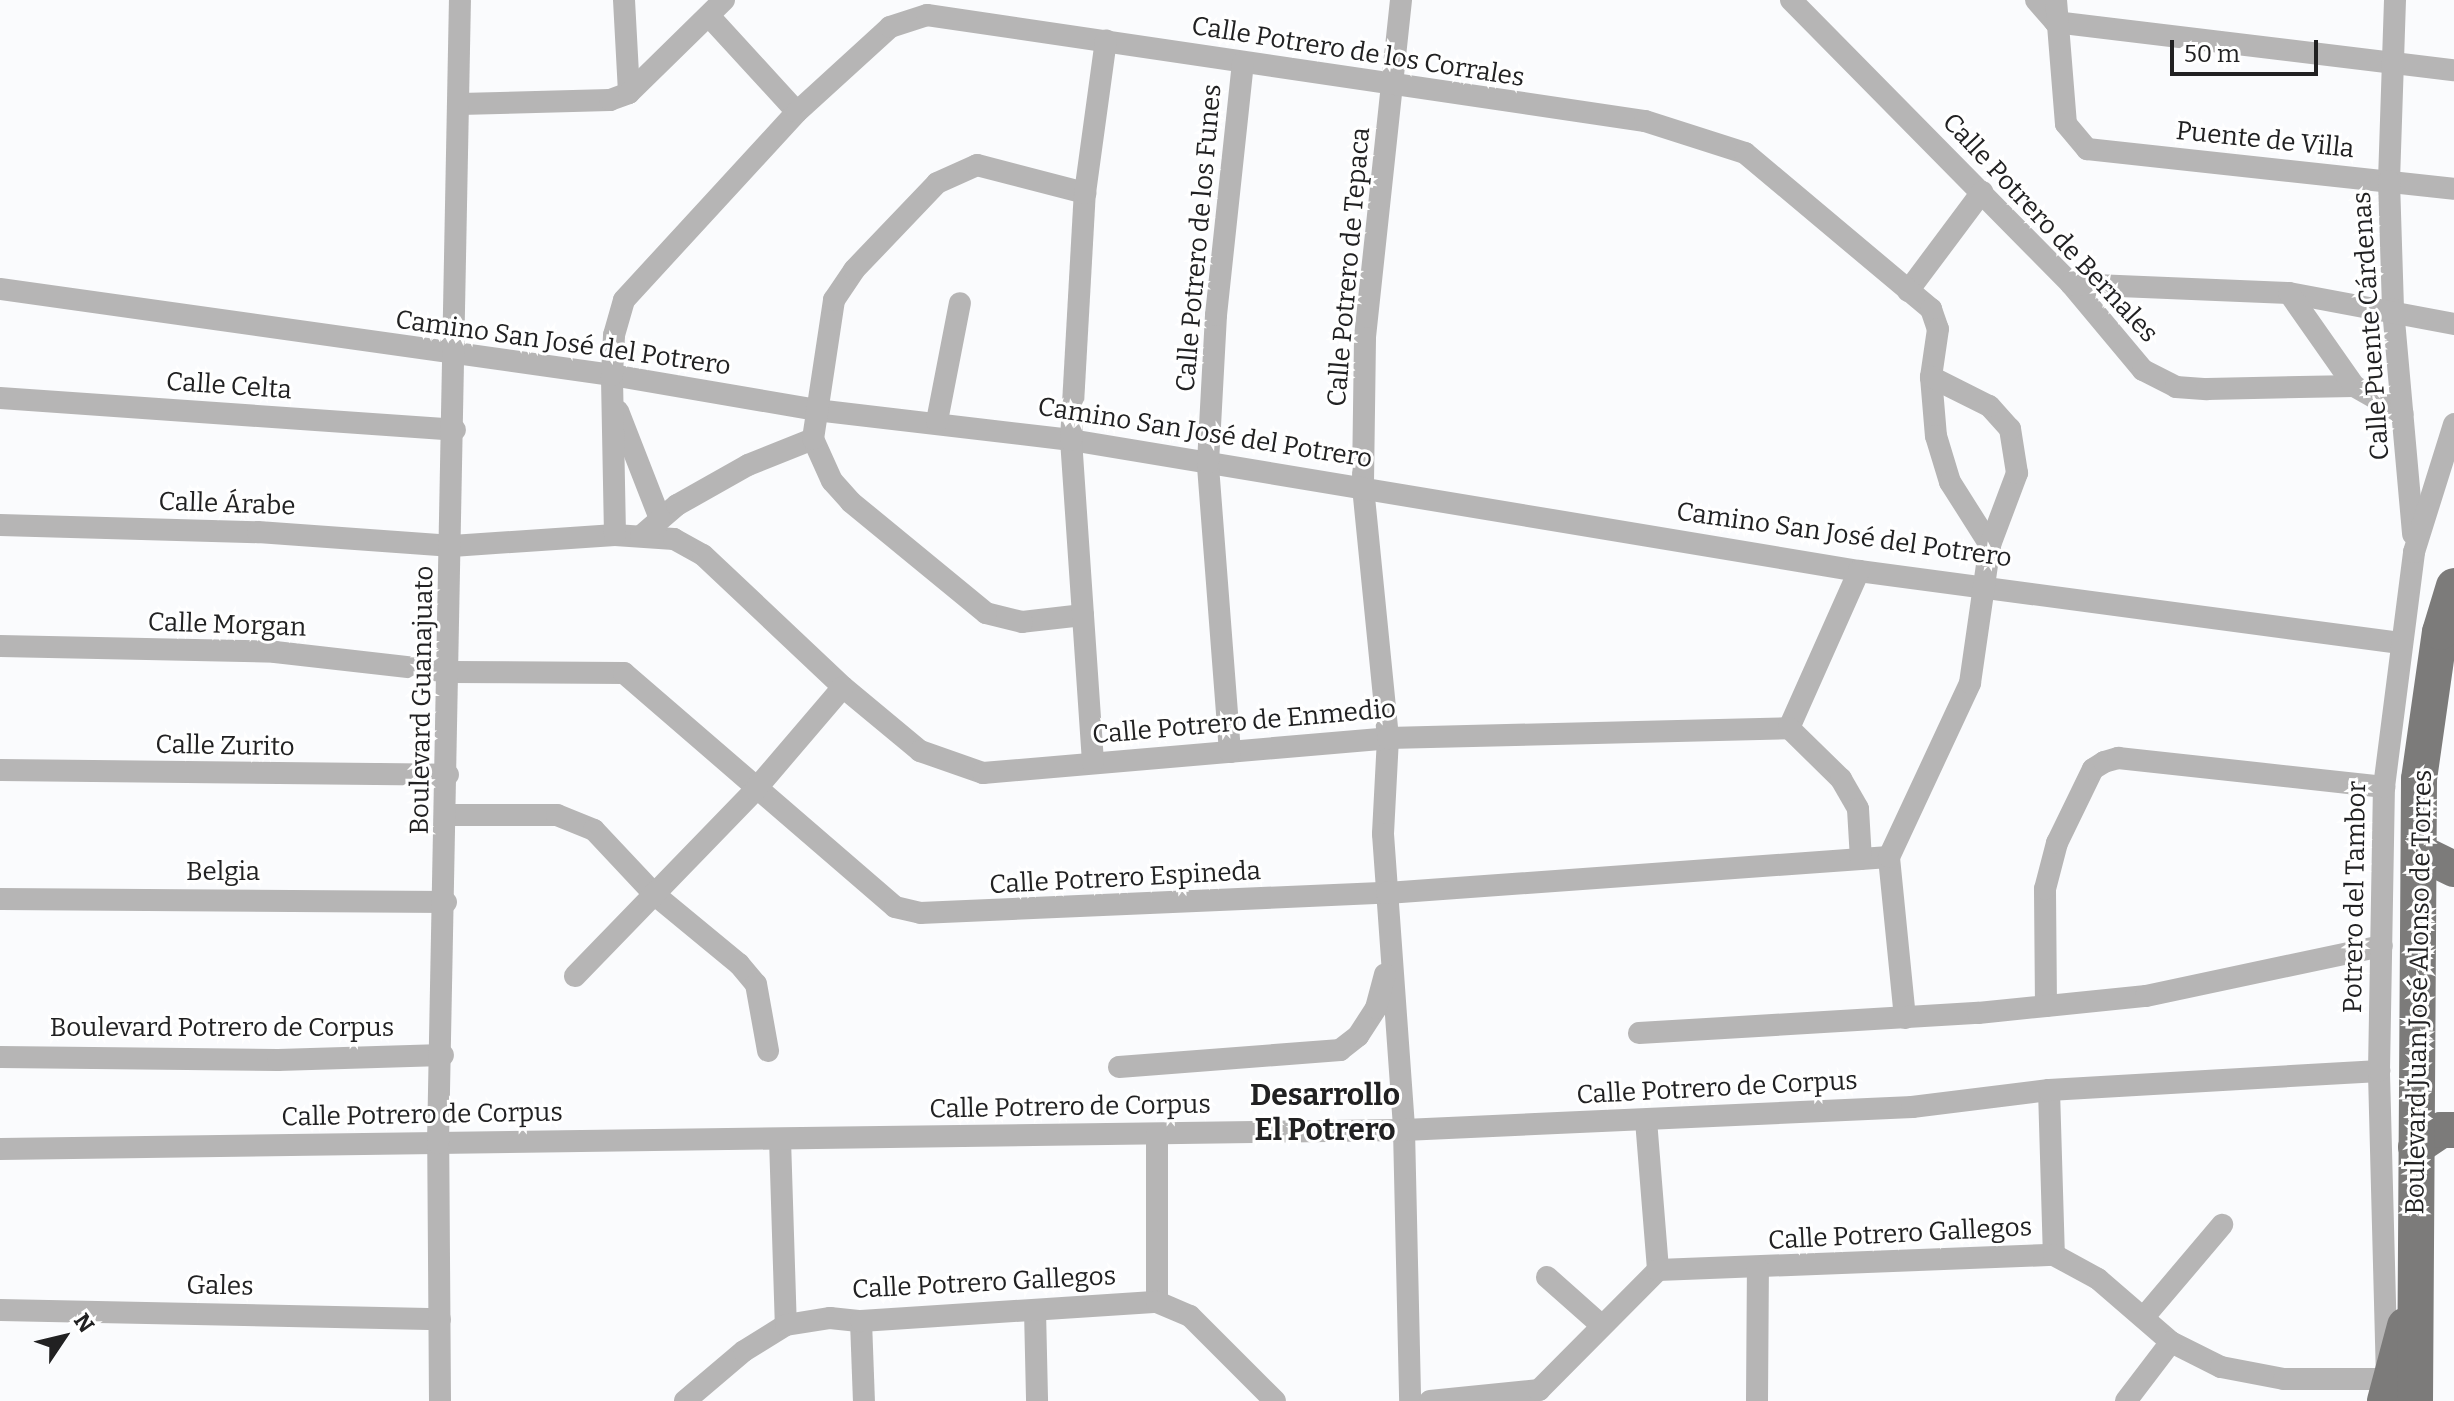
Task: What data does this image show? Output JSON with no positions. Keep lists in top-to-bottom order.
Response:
{
  "streets": {
    "main road": ["Boulevard Juan José Alonso de Torres"],
    "street": [
      "Calle Potrero de los Corrales",
      "Puente de Villa",
      "Calle Potrero de Bernales",
      "Calle Potrero de los Funes",
      "Calle Potrero de Tepaca",
      "Calle Puente Cárdenas",
      "Camino San José del Potrero",
      "Calle Celta",
      "Calle Árabe",
      "Calle Morgan",
      "Boulevard Guanajuato",
      "Calle Potrero de Enmedio",
      "Calle Zurito",
      "Belgia",
      "Calle Potrero Espineda",
      "Potrero del Tambor",
      "Boulevard Potrero de Corpus",
      "Calle Potrero de Corpus",
      "Calle Potrero Gallegos",
      "Gales"
    ]
  },
  "crossings": [
    ["Calle Potrero de los Corrales", "Calle Potrero de los Funes"],
    ["Calle Potrero de los Corrales", "Calle Potrero de Tepaca"],
    ["Calle Potrero de los Corrales", "Camino San José del Potrero"],
    ["Puente de Villa", "Calle Puente Cárdenas"],
    ["Calle Potrero de los Funes", "Camino San José del Potrero"],
    ["Calle Potrero de los Funes", "Calle Potrero de Enmedio"],
    ["Calle Potrero de Tepaca", "Camino San José del Potrero"],
    ["Calle Potrero de Tepaca", "Calle Potrero de Enmedio"],
    ["Calle Potrero de Tepaca", "Calle Potrero Espineda"],
    ["Calle Potrero de Tepaca", "Calle Potrero de Corpus"],
    ["Calle Puente Cárdenas", "Potrero del Tambor"],
    ["Camino San José del Potrero", "Boulevard Guanajuato"],
    ["Camino San José del Potrero", "Potrero del Tambor"],
    ["Calle Celta", "Boulevard Guanajuato"],
    ["Calle Árabe", "Boulevard Guanajuato"],
    ["Calle Árabe", "Calle Potrero de Enmedio"],
    ["Calle Morgan", "Boulevard Guanajuato"],
    ["Calle Morgan", "Calle Potrero Espineda"],
    ["Boulevard Guanajuato", "Calle Potrero de Enmedio"],
    ["Boulevard Guanajuato", "Calle Zurito"],
    ["Boulevard Guanajuato", "Belgia"],
    ["Boulevard Guanajuato", "Calle Potrero Espineda"],
    ["Boulevard Guanajuato", "Boulevard Potrero de Corpus"],
    ["Boulevard Guanajuato", "Calle Potrero de Corpus"],
    ["Boulevard Guanajuato", "Gales"],
    ["Potrero del Tambor", "Calle Potrero de Corpus"],
    ["Potrero del Tambor", "Calle Potrero Gallegos"]
  ],
  "districts": ["Desarrollo El Potrero"],
  "scale_bar": "50 m",
  "north": "top right"
}
